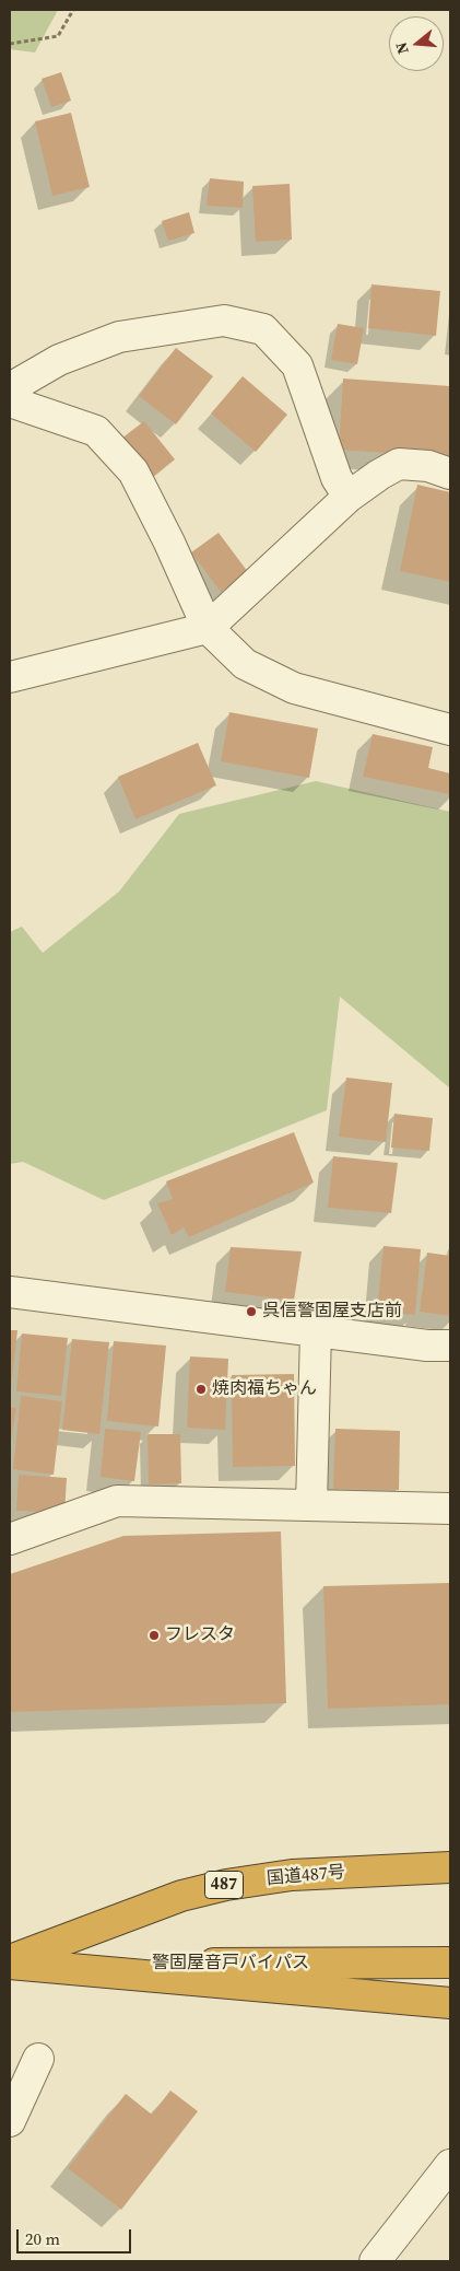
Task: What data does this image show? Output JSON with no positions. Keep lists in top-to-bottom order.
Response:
{
  "streets": {
    "highway": ["国道487号", "487", "警固屋音戸バイパス"]
  },
  "crossings": [
    ["国道487号", "警固屋音戸バイパス"]
  ],
  "places": ["呉信警固屋支店前", "焼肉福ちゃん", "フレスタ"],
  "scale_bar": "20 m",
  "north": "left"
}
